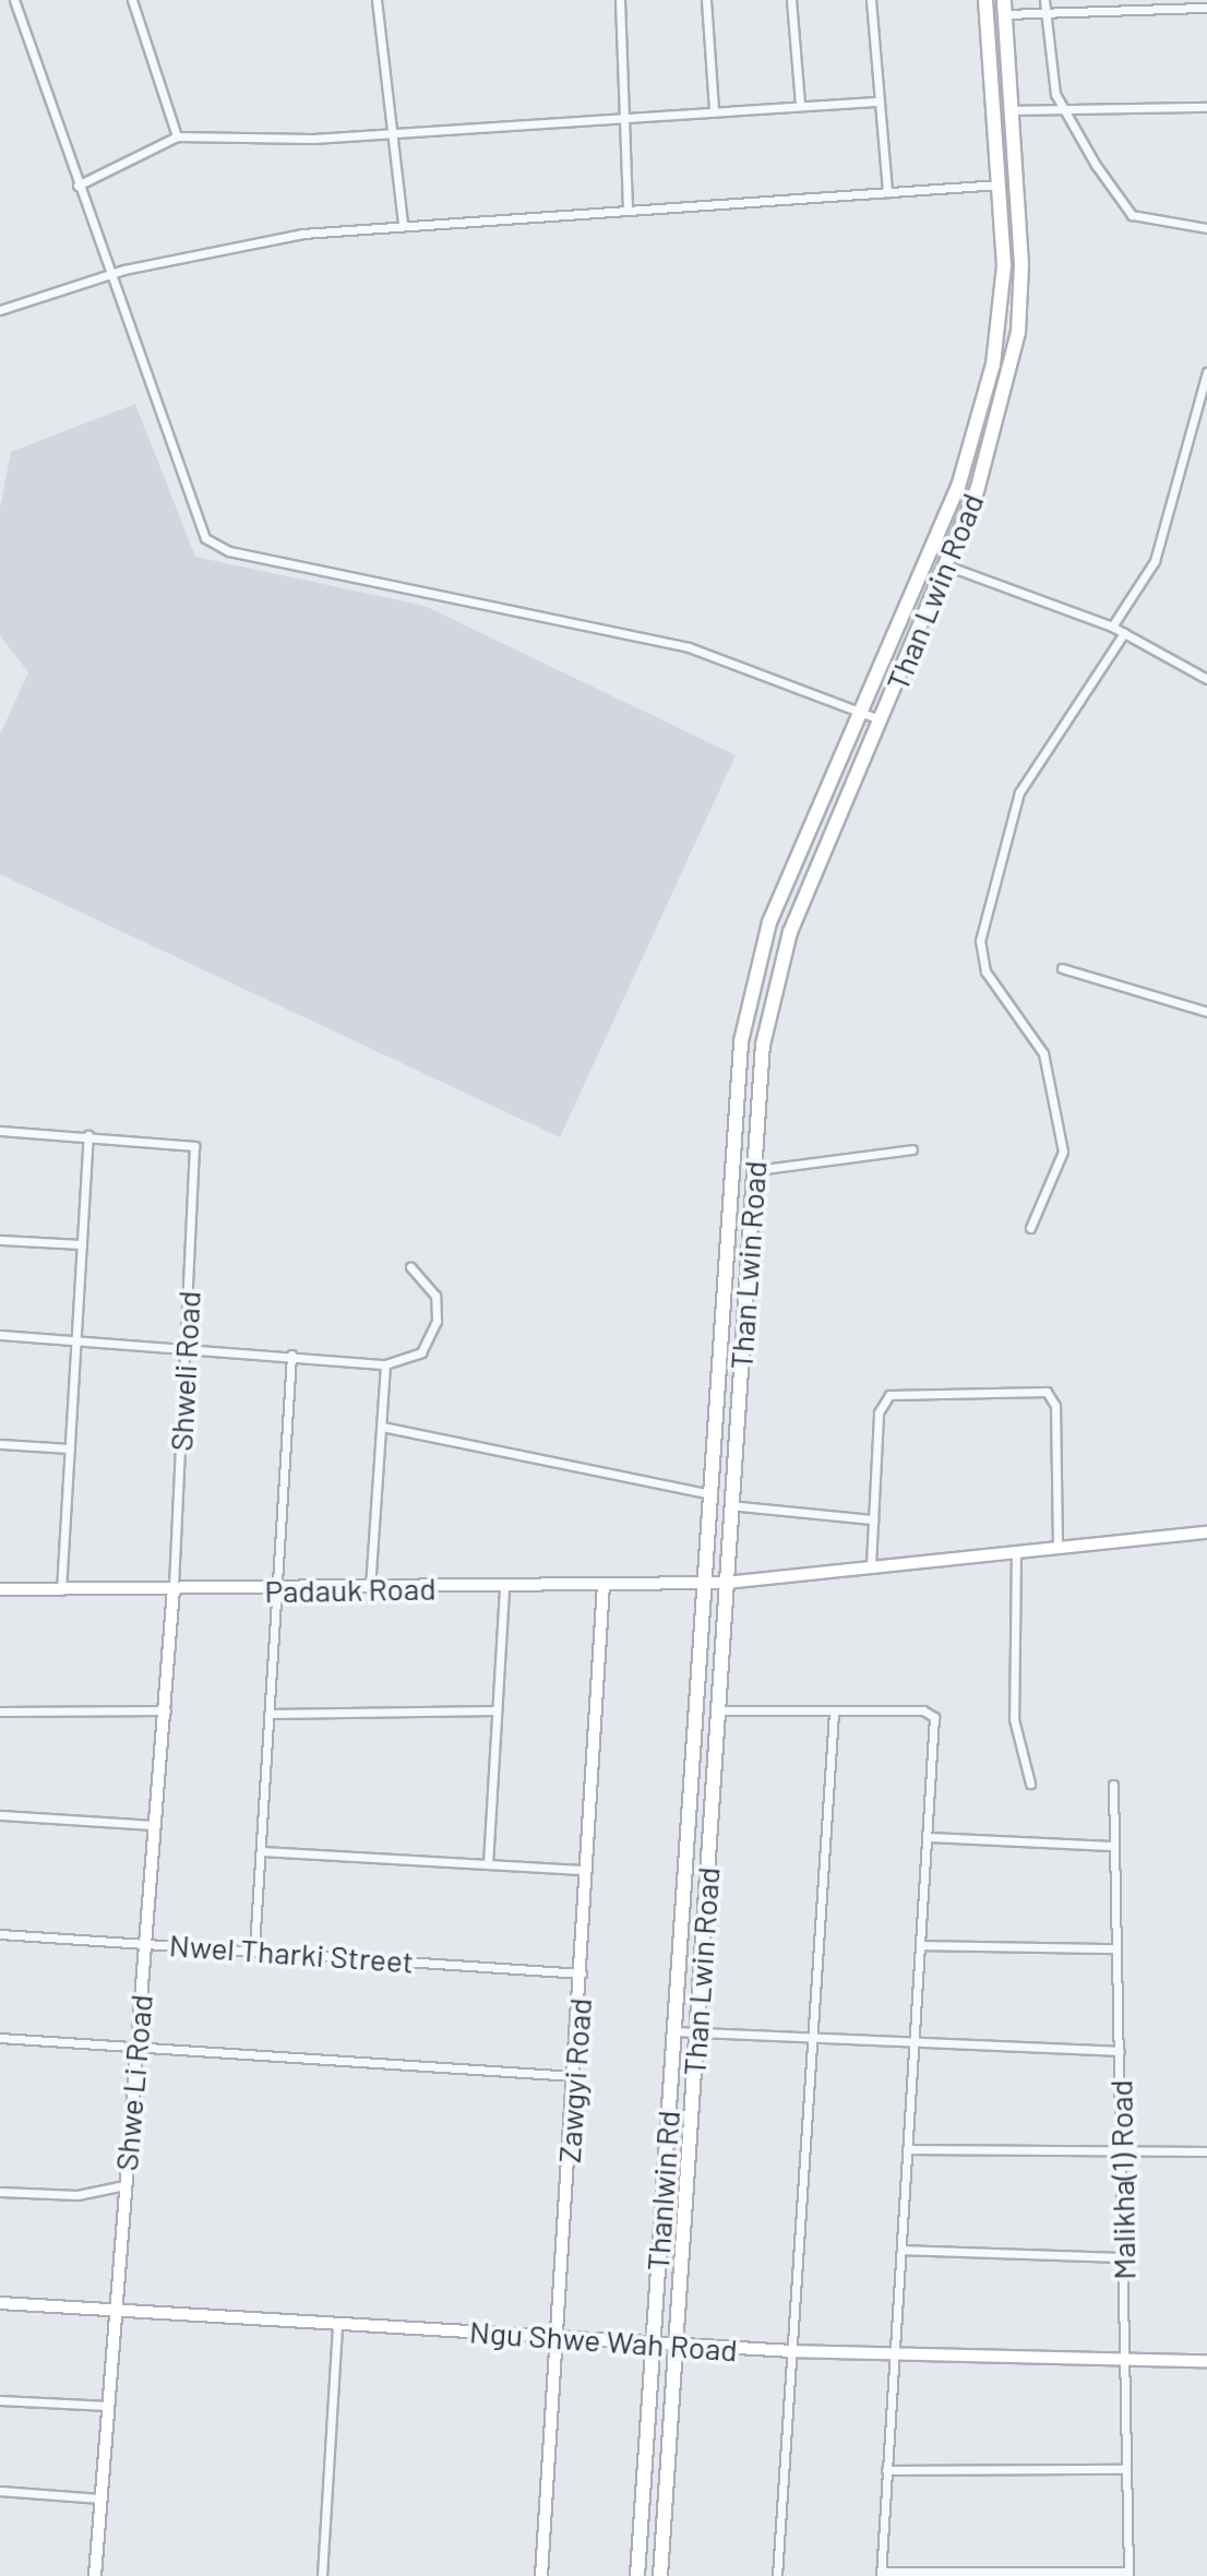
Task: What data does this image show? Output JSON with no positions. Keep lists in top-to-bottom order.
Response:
{
  "streets": {
    "main road": ["Than Lwin Road", "Thanlwin Rd"],
    "street": [
      "Shweli Road",
      "Padauk Road",
      "Nwel Tharki Street",
      "Zawgyi Road",
      "Shwe Li Road",
      "Malikha(1) Road",
      "Ngu Shwe Wah Road"
    ]
  },
  "crossings": [
    ["Than Lwin Road", "Padauk Road"],
    ["Than Lwin Road", "Thanlwin Rd"],
    ["Than Lwin Road", "Ngu Shwe Wah Road"],
    ["Shweli Road", "Padauk Road"],
    ["Shweli Road", "Shwe Li Road"],
    ["Padauk Road", "Zawgyi Road"],
    ["Padauk Road", "Shwe Li Road"],
    ["Padauk Road", "Thanlwin Rd"],
    ["Nwel Tharki Street", "Zawgyi Road"],
    ["Nwel Tharki Street", "Shwe Li Road"],
    ["Zawgyi Road", "Ngu Shwe Wah Road"],
    ["Shwe Li Road", "Ngu Shwe Wah Road"],
    ["Malikha(1) Road", "Ngu Shwe Wah Road"],
    ["Thanlwin Rd", "Ngu Shwe Wah Road"]
  ]
}
